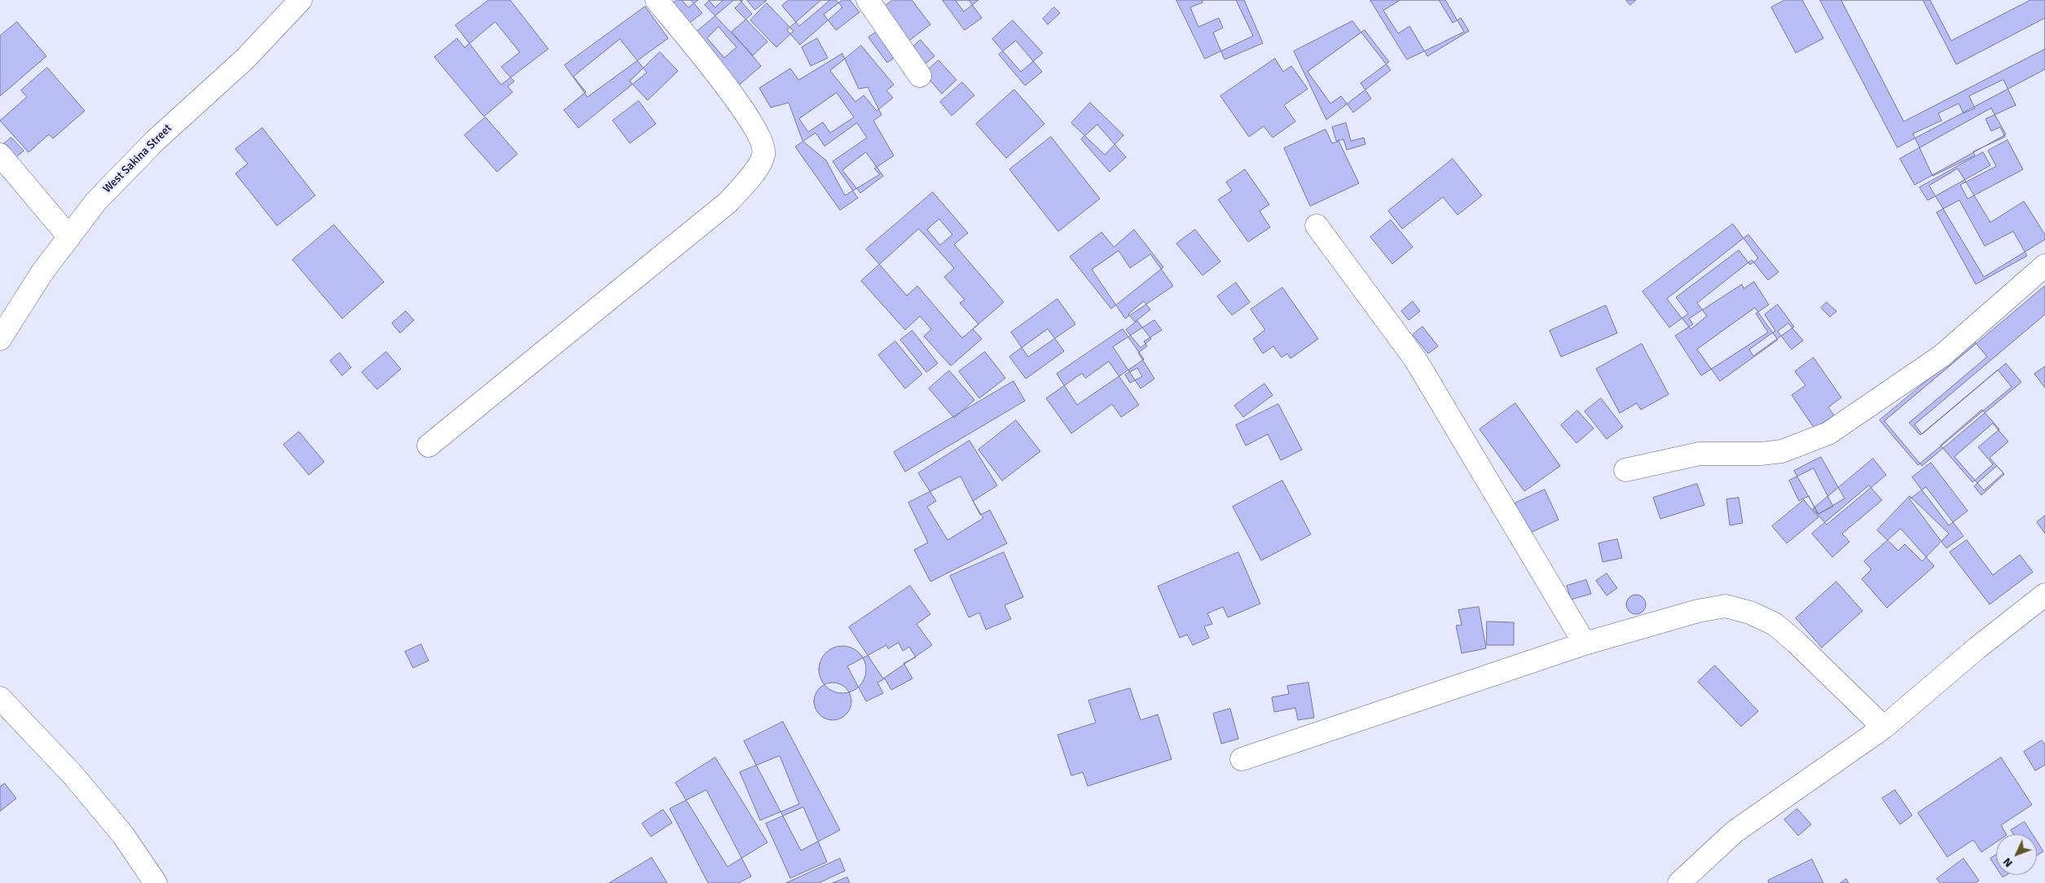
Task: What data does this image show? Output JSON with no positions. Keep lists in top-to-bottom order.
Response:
{
  "streets": {
    "street": ["West Sakina Street"]
  },
  "north": "bottom left"
}
